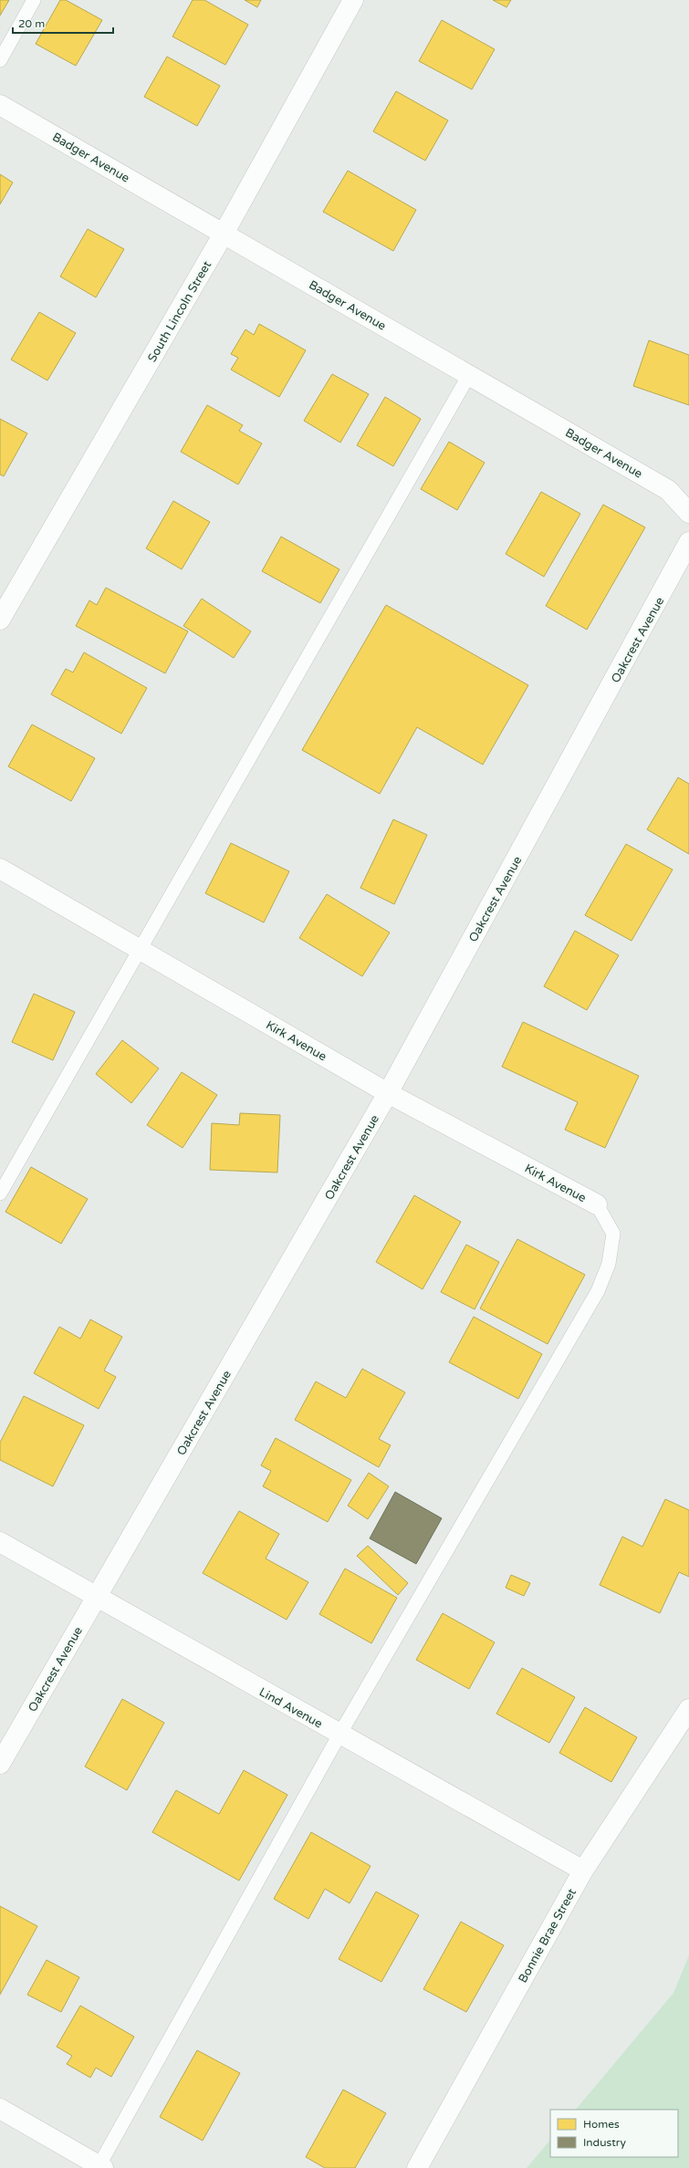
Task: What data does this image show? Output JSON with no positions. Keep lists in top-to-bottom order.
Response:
{
  "streets": {
    "street": [
      "Badger Avenue",
      "South Lincoln Street",
      "Oakcrest Avenue",
      "Kirk Avenue",
      "Lind Avenue",
      "Bonnie Brae Street"
    ]
  },
  "crossings": [
    ["Badger Avenue", "South Lincoln Street"],
    ["Oakcrest Avenue", "Kirk Avenue"],
    ["Oakcrest Avenue", "Lind Avenue"],
    ["Lind Avenue", "Bonnie Brae Street"]
  ],
  "legend": ["Homes", "Industry"],
  "scale_bar": "20 m"
}
